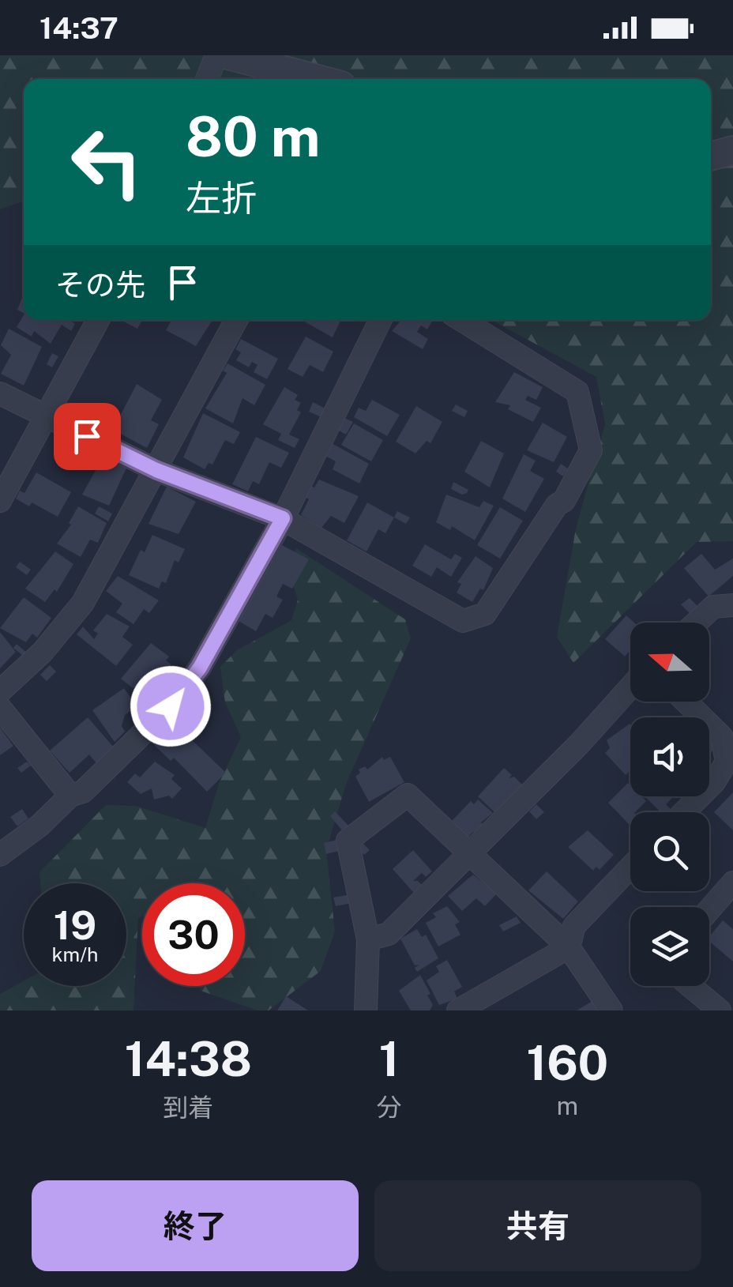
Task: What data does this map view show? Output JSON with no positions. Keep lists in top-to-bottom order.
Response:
{
  "north": "left",
  "page": {
    "status": "14:37",
    "turn": ["80 m", "左折"],
    "then": "その先",
    "speed": "19 km/h",
    "limit": "30",
    "eta": [
      "14:38",
      "到着",
      "1",
      "分",
      "160",
      "m"
    ],
    "buttons": ["終了", "共有"]
  }
}
